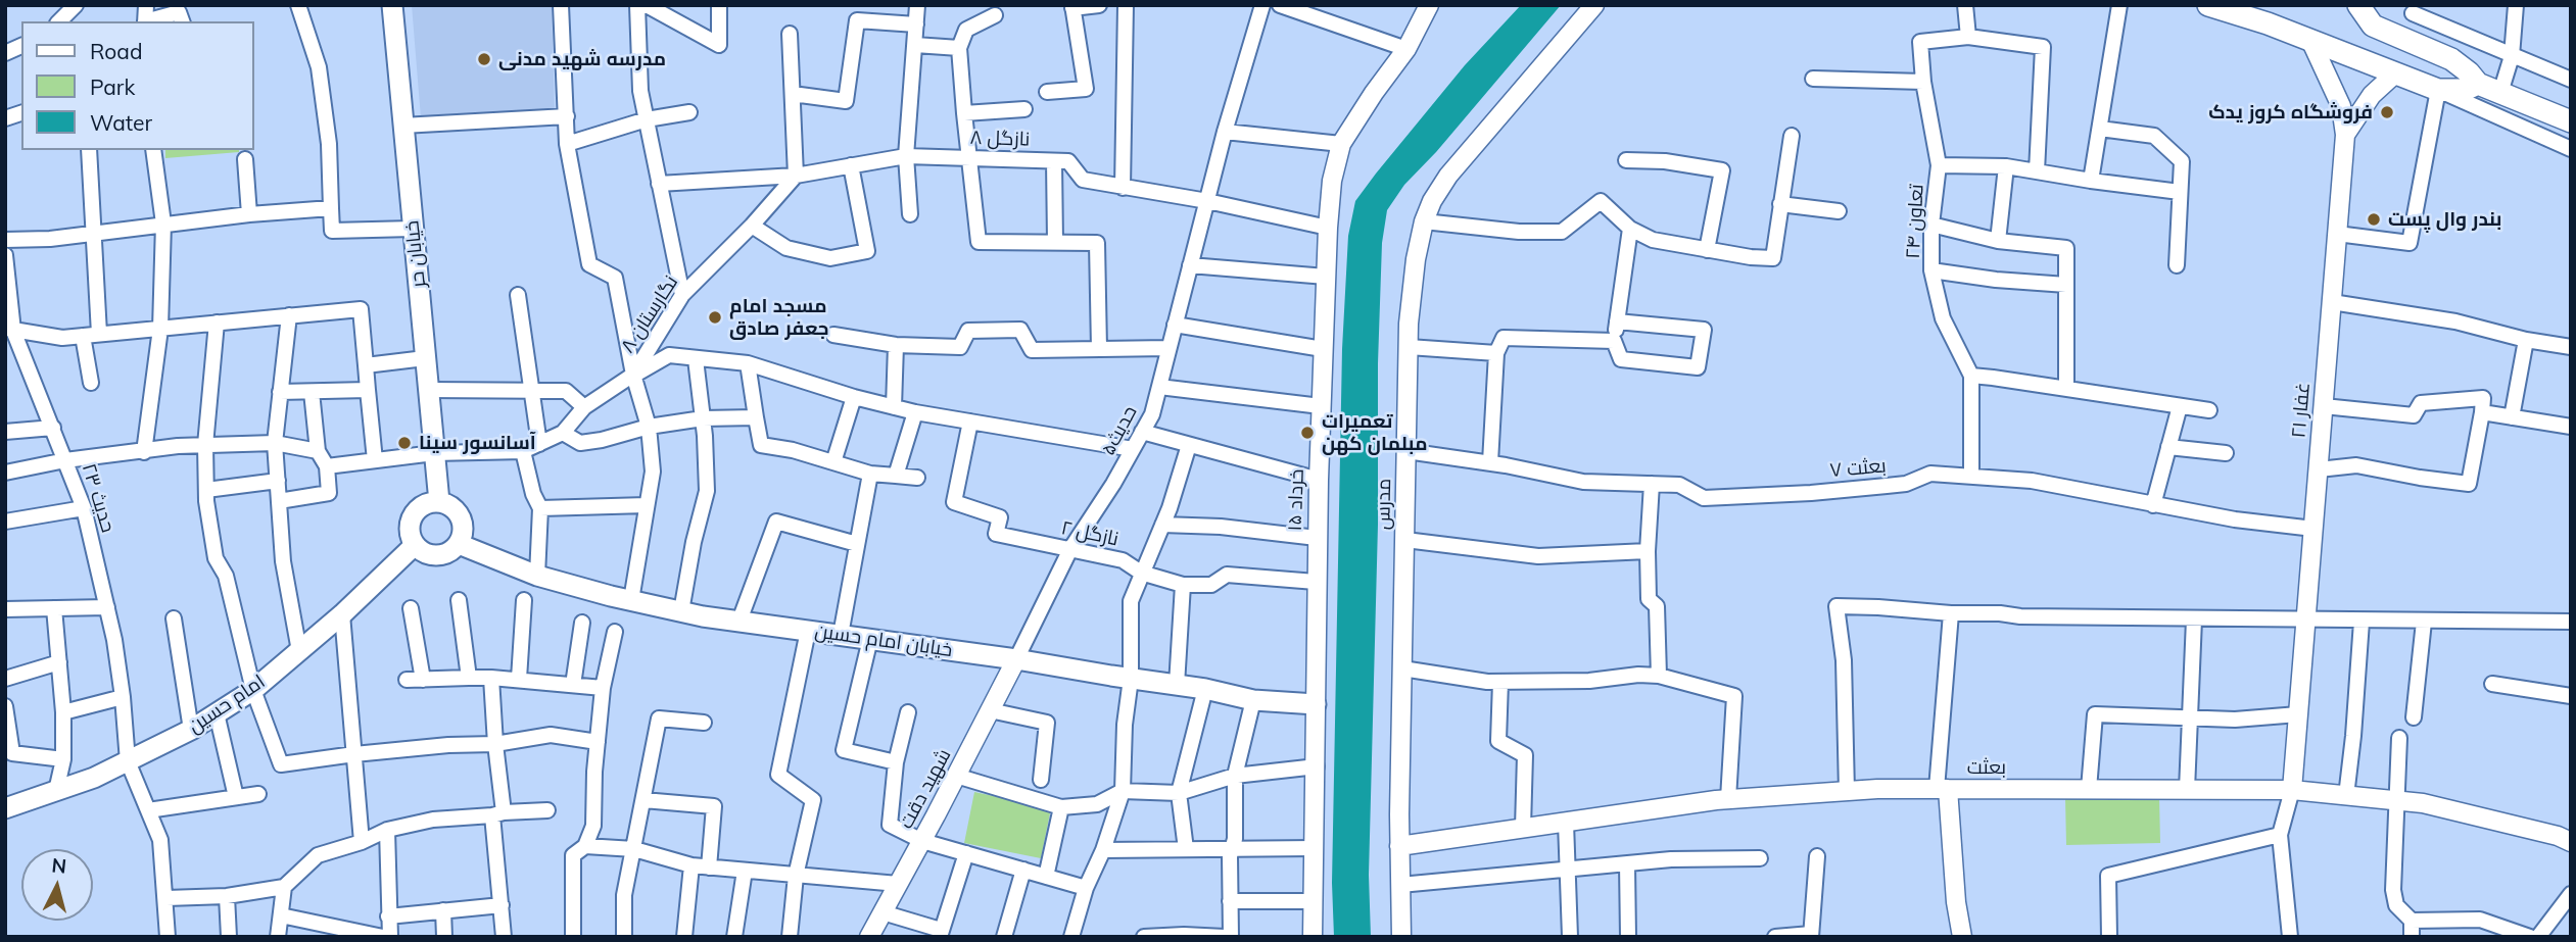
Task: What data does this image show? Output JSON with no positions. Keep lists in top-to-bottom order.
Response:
{
  "streets": {
    "main road": ["خیابان حر", "خیابان امام حسین", "امام حسین"],
    "street": [
      "نازگل ۸",
      "تعاون ۲۴",
      "نگارستان ۸",
      "غفار ۲۱",
      "حدیث۵",
      "بعثت ۷",
      "حدیث ۲۳",
      "۱۵ خرداد",
      "مدرس",
      "نازگل ۲",
      "بعثت",
      "شهید دقت"
    ]
  },
  "crossings": [
    ["نازگل ۸", "نگارستان ۸"],
    ["نازگل ۸", "حدیث۵"],
    ["نازگل ۸", "۱۵ خرداد"],
    ["تعاون ۲۴", "بعثت ۷"],
    ["خیابان حر", "نگارستان ۸"],
    ["خیابان حر", "خیابان امام حسین"],
    ["خیابان حر", "امام حسین"],
    ["غفار ۲۱", "بعثت ۷"],
    ["غفار ۲۱", "بعثت"],
    ["حدیث۵", "نازگل ۲"],
    ["حدیث۵", "خیابان امام حسین"],
    ["حدیث۵", "شهید دقت"],
    ["بعثت ۷", "مدرس"],
    ["حدیث ۲۳", "امام حسین"],
    ["۱۵ خرداد", "نازگل ۲"],
    ["۱۵ خرداد", "خیابان امام حسین"],
    ["مدرس", "بعثت"],
    ["خیابان امام حسین", "امام حسین"],
    ["خیابان امام حسین", "شهید دقت"]
  ],
  "places": [
    "مدرسه شهید مدنی",
    "فروشگاه کروز یدک",
    "بندر وال پست",
    "مسجد امام جعفر صادق",
    "تعمیرات مبلمان کهن",
    "آسانسور سینا"
  ],
  "legend": ["Road", "Park", "Water"],
  "north": "top"
}
